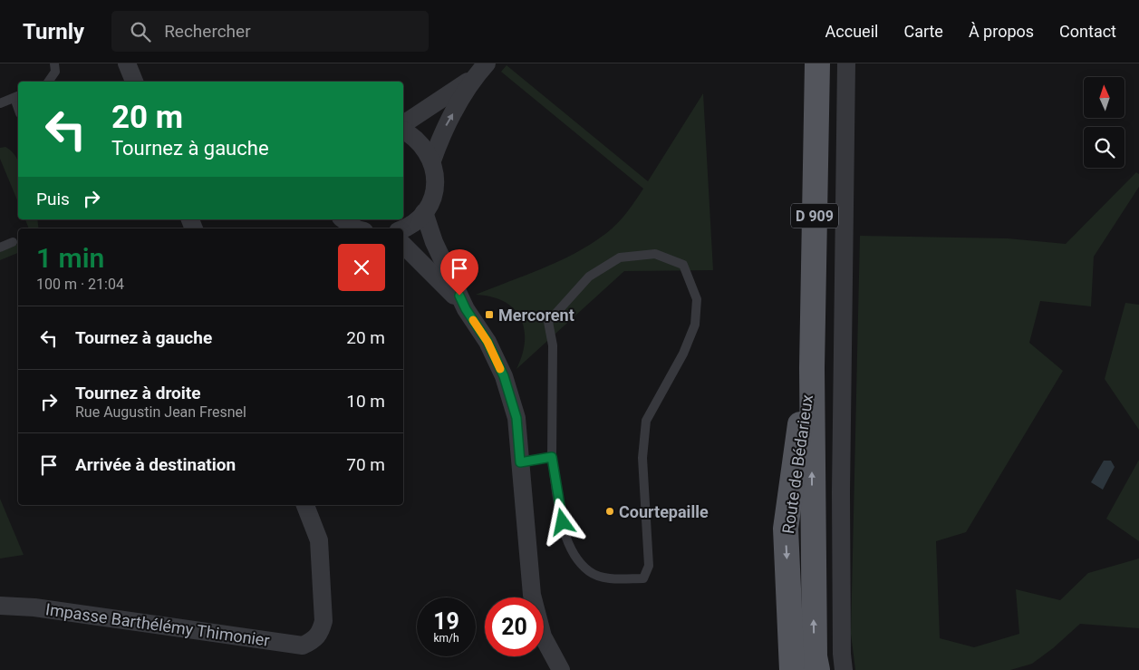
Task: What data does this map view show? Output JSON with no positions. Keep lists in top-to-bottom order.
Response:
{
  "streets": {
    "main road": ["D 909", "Route de Bédarieux"],
    "street": ["Impasse Barthélémy Thimonier"]
  },
  "places": {
    "transit": ["Mercorent"],
    "other": ["Courtepaille"]
  },
  "north": "top",
  "page": {
    "header": "Turnly",
    "search": "Rechercher",
    "nav": [
      "Accueil",
      "Carte",
      "À propos",
      "Contact"
    ],
    "turn": ["20 m", "Tournez à gauche"],
    "then": "Puis",
    "heading": ["1 min", "100 m · 21:04"],
    "list": [
      {
        "name": "Tournez à gauche",
        "value": "20 m"
      },
      {
        "name": "Tournez à droite",
        "note": "Rue Augustin Jean Fresnel",
        "value": "10 m"
      },
      {
        "name": "Arrivée à destination",
        "value": "70 m"
      }
    ],
    "speed": "19 km/h",
    "limit": "20"
  }
}
